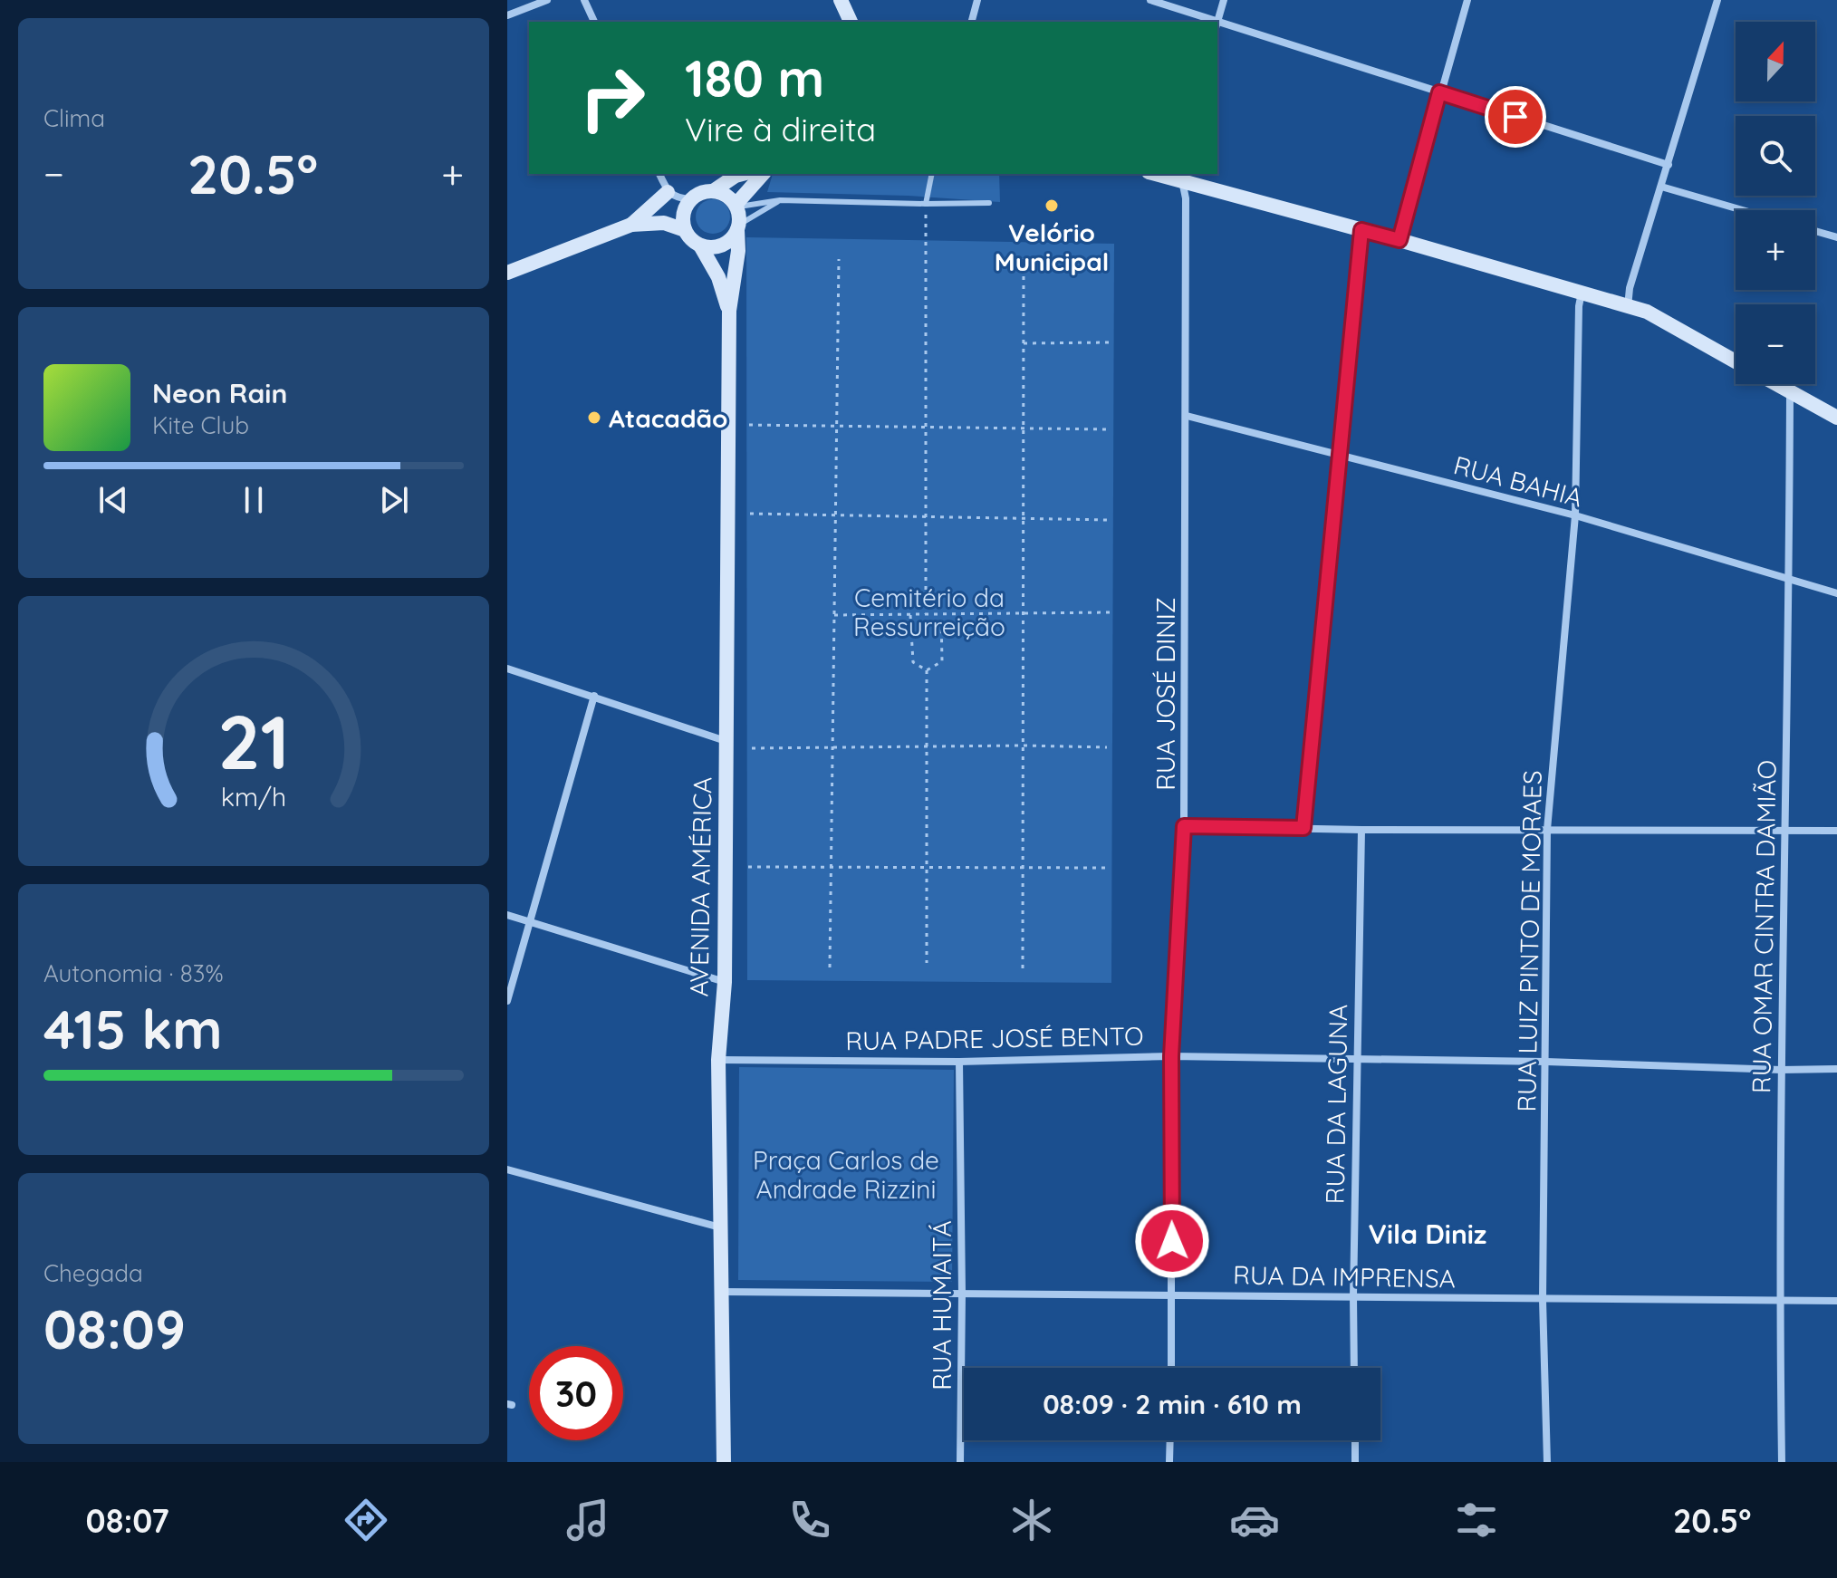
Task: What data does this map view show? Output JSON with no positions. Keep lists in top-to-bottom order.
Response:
{
  "streets": {
    "street": [
      "RUA BAHIA",
      "RUA JOSÉ DINIZ",
      "AVENIDA AMÉRICA",
      "RUA OMAR CINTRA DAMIÃO",
      "RUA LUIZ PINTO DE MORAES",
      "RUA PADRE JOSÉ BENTO",
      "RUA DA LAGUNA",
      "RUA DA IMPRENSA",
      "RUA HUMAITÁ"
    ]
  },
  "crossings": [
    ["RUA BAHIA", "RUA JOSÉ DINIZ"],
    ["RUA BAHIA", "RUA OMAR CINTRA DAMIÃO"],
    ["RUA BAHIA", "RUA LUIZ PINTO DE MORAES"],
    ["RUA JOSÉ DINIZ", "RUA PADRE JOSÉ BENTO"],
    ["RUA JOSÉ DINIZ", "RUA DA IMPRENSA"],
    ["AVENIDA AMÉRICA", "RUA PADRE JOSÉ BENTO"],
    ["AVENIDA AMÉRICA", "RUA DA IMPRENSA"],
    ["RUA OMAR CINTRA DAMIÃO", "RUA PADRE JOSÉ BENTO"],
    ["RUA OMAR CINTRA DAMIÃO", "RUA DA IMPRENSA"],
    ["RUA LUIZ PINTO DE MORAES", "RUA PADRE JOSÉ BENTO"],
    ["RUA LUIZ PINTO DE MORAES", "RUA DA IMPRENSA"],
    ["RUA PADRE JOSÉ BENTO", "RUA DA LAGUNA"],
    ["RUA PADRE JOSÉ BENTO", "RUA HUMAITÁ"],
    ["RUA DA LAGUNA", "RUA DA IMPRENSA"],
    ["RUA DA IMPRENSA", "RUA HUMAITÁ"]
  ],
  "districts": ["Vila Diniz"],
  "parks": ["Cemitério da Ressurreição", "Praça Carlos de Andrade Rizzini"],
  "places": ["Velório Municipal", "Atacadão"],
  "north": "top",
  "page": {
    "tile": [
      "Clima",
      ["Autonomia · 83%", "415 km"],
      ["Chegada", "08:09"]
    ],
    "map_buttons": ["+", "−"],
    "turn": ["180 m", "Vire à direita"],
    "heat": ["−", "20.5°", "+"],
    "song": ["Neon Rain", "Kite Club"],
    "limit": "30",
    "trip": "08:09 · 2 min · 610 m",
    "tabs": ["08:07", "20.5°"],
    "gauge": ["21", "km/h"]
  }
}
